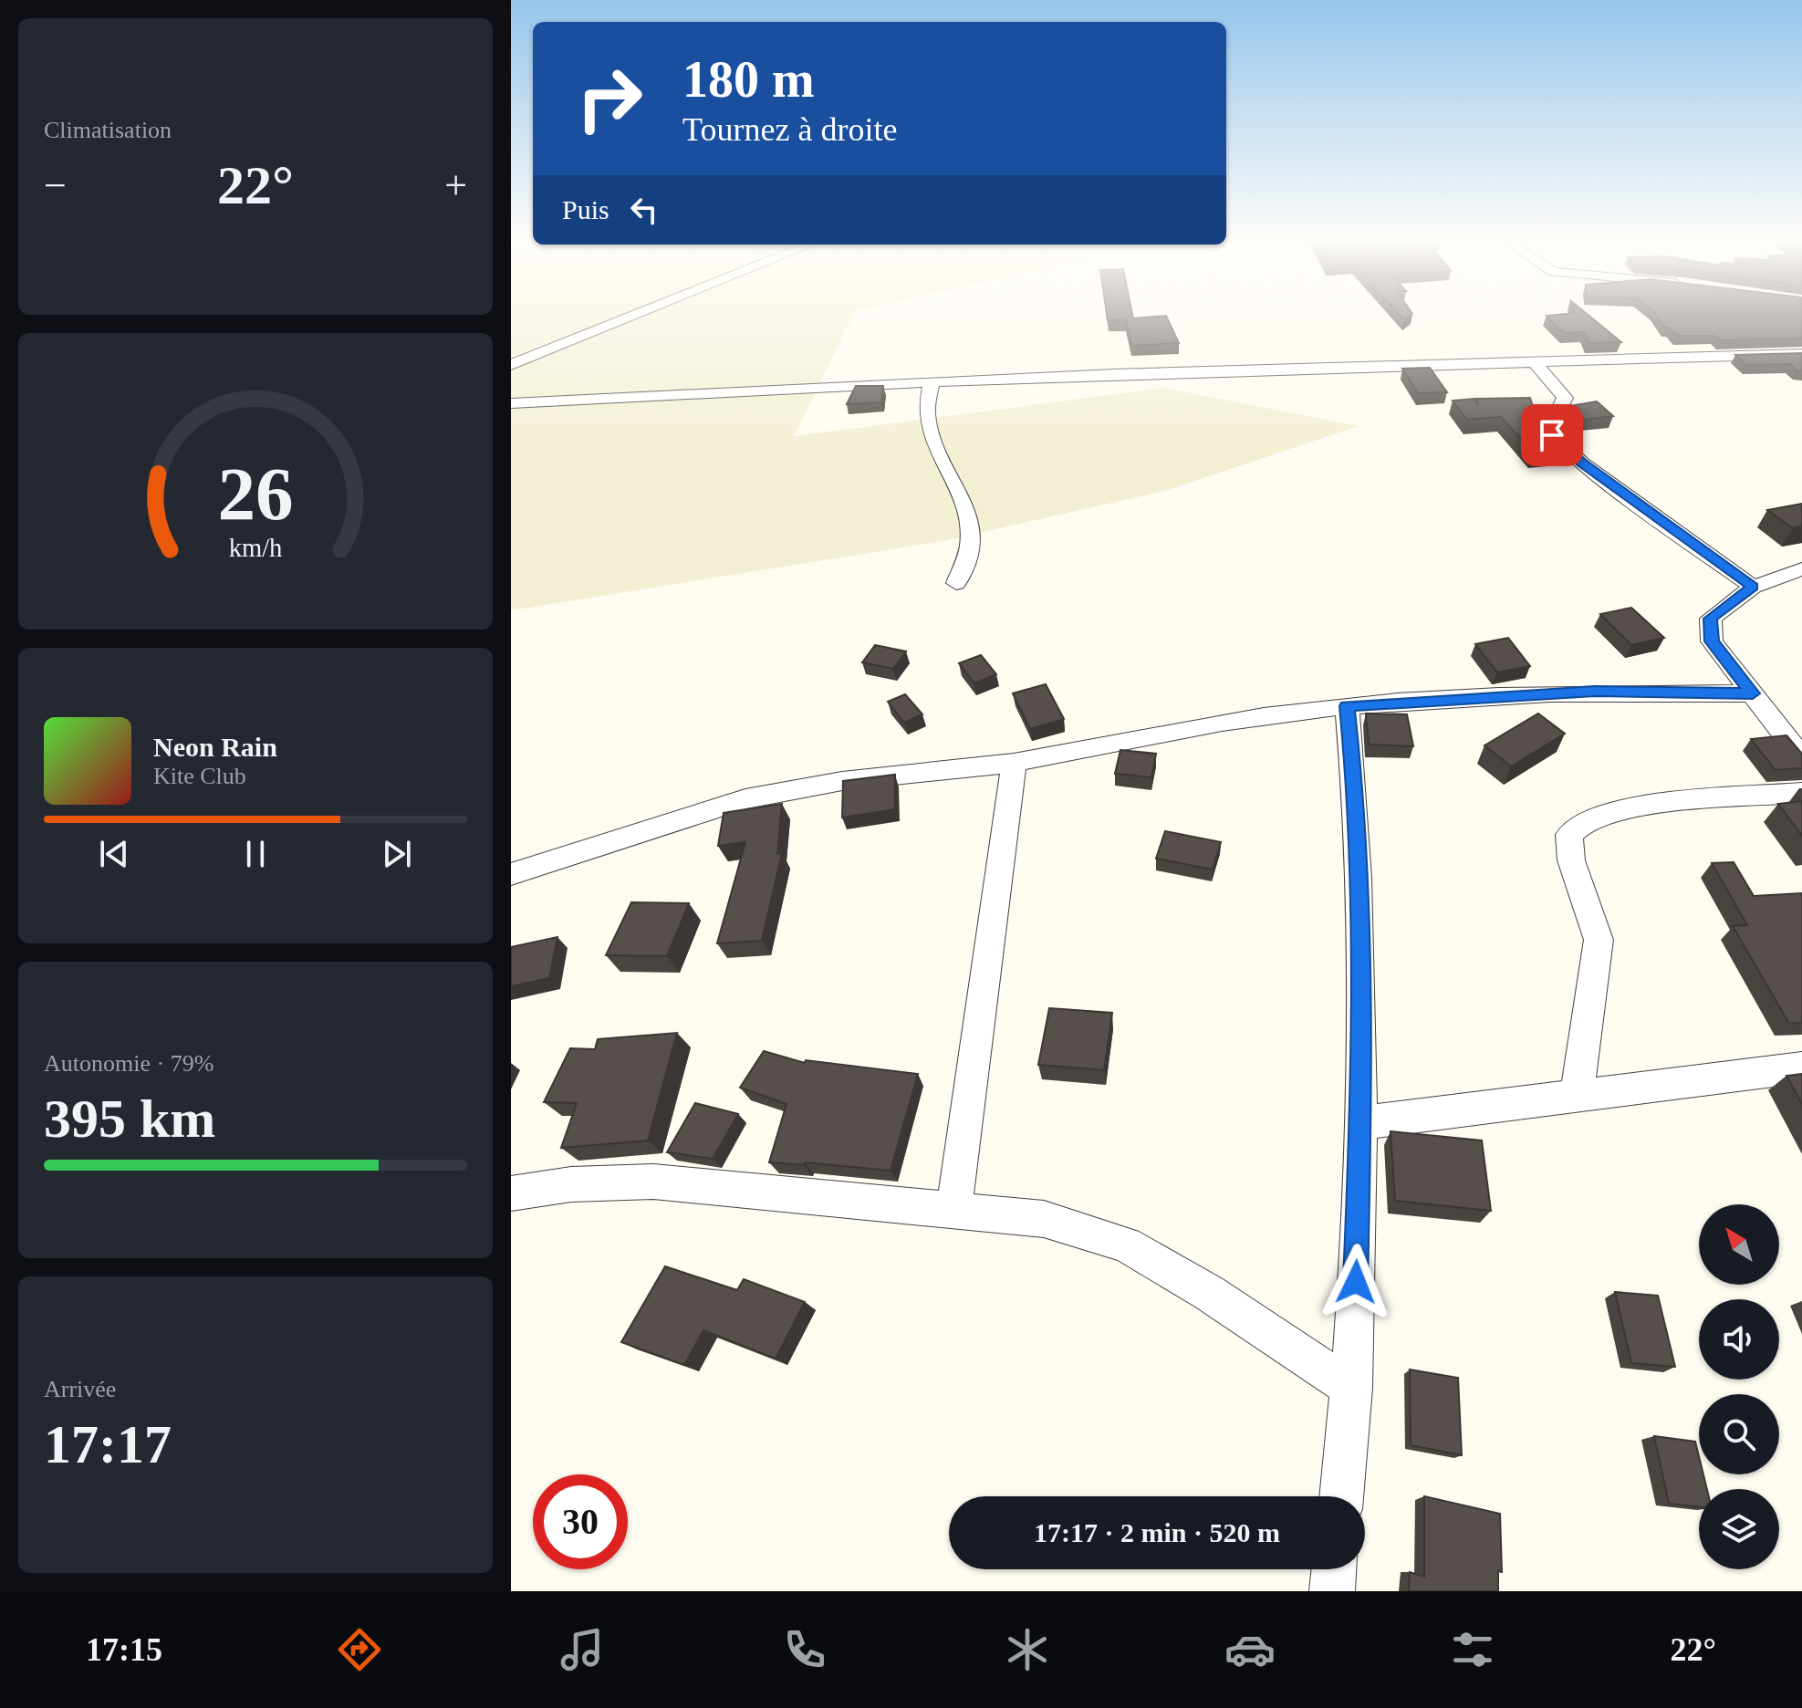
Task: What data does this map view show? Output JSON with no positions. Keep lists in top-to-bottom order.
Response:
{
  "north": "top left",
  "page": {
    "tile": [
      "Climatisation",
      ["Autonomie · 79%", "395 km"],
      ["Arrivée", "17:17"]
    ],
    "turn": ["180 m", "Tournez à droite"],
    "heat": ["−", "22°", "+"],
    "then": "Puis",
    "song": ["Neon Rain", "Kite Club"],
    "limit": "30",
    "trip": "17:17 · 2 min · 520 m",
    "tabs": ["17:15", "22°"],
    "gauge": ["26", "km/h"]
  }
}
